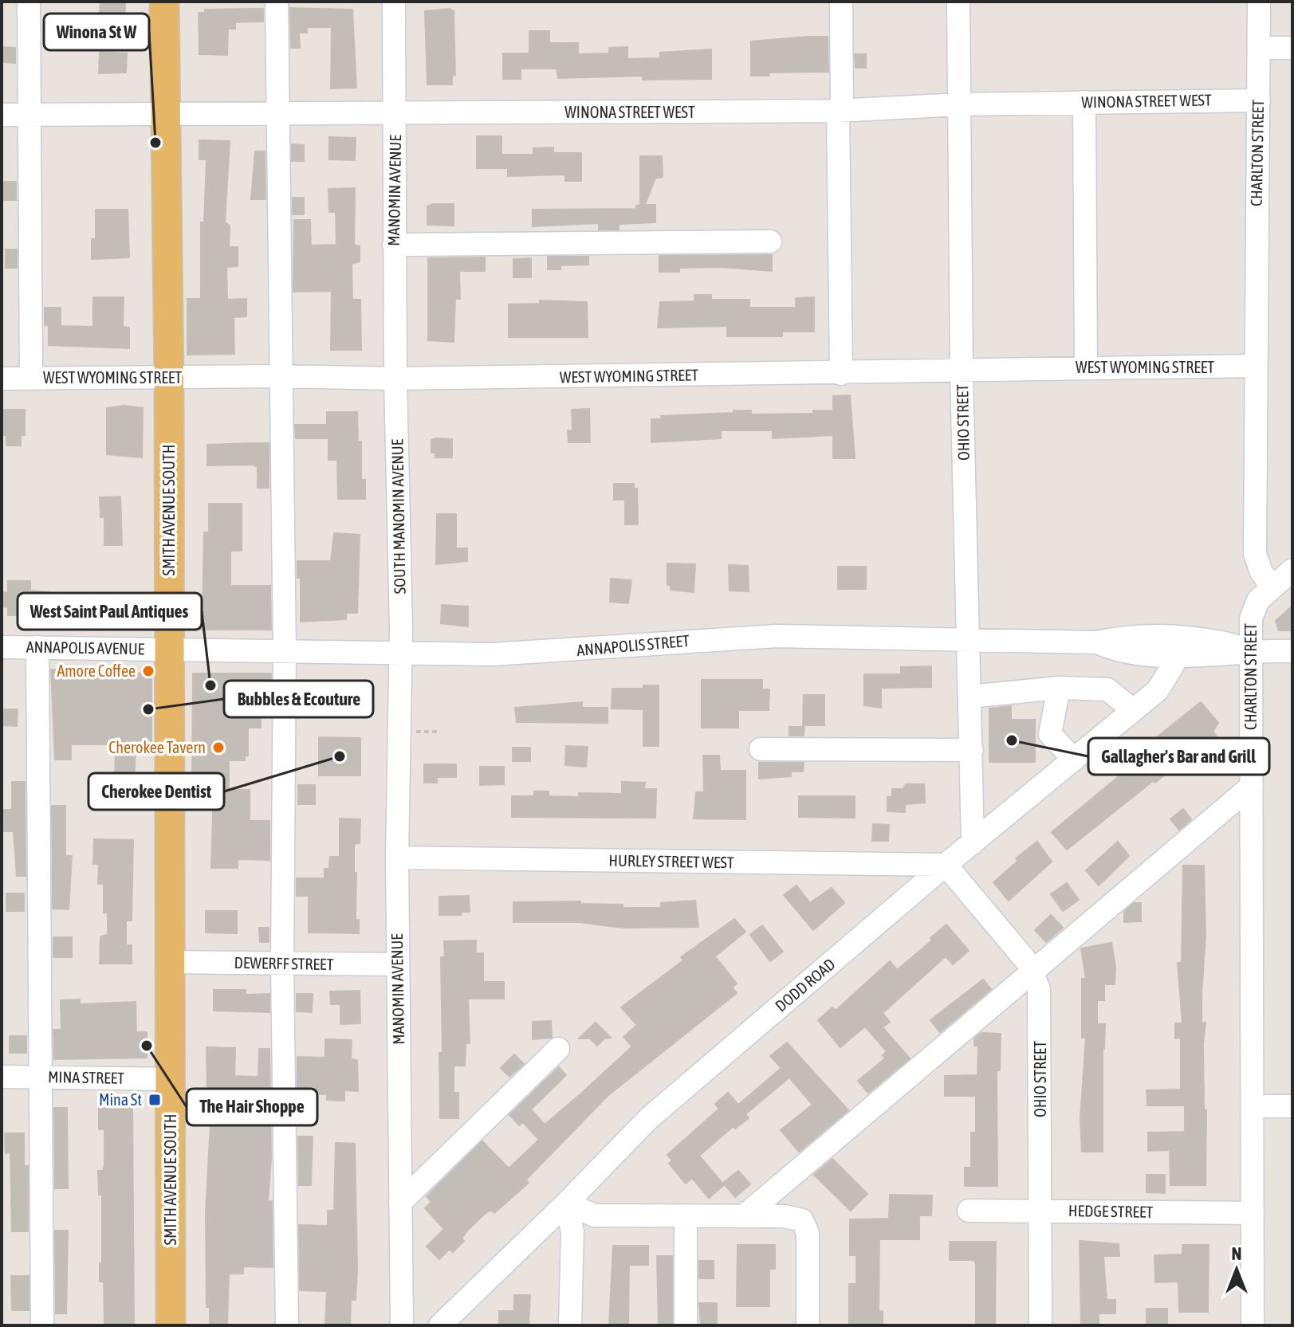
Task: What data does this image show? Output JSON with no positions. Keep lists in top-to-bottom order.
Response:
{
  "streets": {
    "main road": ["SMITH AVENUE SOUTH"],
    "street": [
      "WINONA STREET WEST",
      "CHARLTON STREET",
      "MANOMIN AVENUE",
      "WEST WYOMING STREET",
      "OHIO STREET",
      "SOUTH MANOMIN AVENUE",
      "ANNAPOLIS STREET",
      "ANNAPOLIS AVENUE",
      "HURLEY STREET WEST",
      "DEWERFF STREET",
      "DODD ROAD",
      "MINA STREET",
      "HEDGE STREET"
    ]
  },
  "crossings": [
    ["WINONA STREET WEST", "CHARLTON STREET"],
    ["WINONA STREET WEST", "MANOMIN AVENUE"],
    ["WINONA STREET WEST", "OHIO STREET"],
    ["WINONA STREET WEST", "SMITH AVENUE SOUTH"],
    ["CHARLTON STREET", "WEST WYOMING STREET"],
    ["CHARLTON STREET", "ANNAPOLIS STREET"],
    ["CHARLTON STREET", "HEDGE STREET"],
    ["MANOMIN AVENUE", "WEST WYOMING STREET"],
    ["MANOMIN AVENUE", "SOUTH MANOMIN AVENUE"],
    ["MANOMIN AVENUE", "ANNAPOLIS STREET"],
    ["MANOMIN AVENUE", "HURLEY STREET WEST"],
    ["MANOMIN AVENUE", "DEWERFF STREET"],
    ["WEST WYOMING STREET", "OHIO STREET"],
    ["WEST WYOMING STREET", "SMITH AVENUE SOUTH"],
    ["WEST WYOMING STREET", "SOUTH MANOMIN AVENUE"],
    ["OHIO STREET", "ANNAPOLIS STREET"],
    ["OHIO STREET", "HURLEY STREET WEST"],
    ["OHIO STREET", "DODD ROAD"],
    ["OHIO STREET", "HEDGE STREET"],
    ["SMITH AVENUE SOUTH", "ANNAPOLIS STREET"],
    ["SMITH AVENUE SOUTH", "ANNAPOLIS AVENUE"],
    ["SMITH AVENUE SOUTH", "DEWERFF STREET"],
    ["SMITH AVENUE SOUTH", "MINA STREET"],
    ["SOUTH MANOMIN AVENUE", "ANNAPOLIS STREET"],
    ["ANNAPOLIS STREET", "ANNAPOLIS AVENUE"],
    ["ANNAPOLIS STREET", "DODD ROAD"],
    ["HURLEY STREET WEST", "DODD ROAD"]
  ],
  "places": {
    "other": [
      "Winona St W",
      "Amore Coffee",
      "West Saint Paul Antiques",
      "Bubbles & Ecouture",
      "Gallagher's Bar and Grill",
      "Cherokee Tavern",
      "Cherokee Dentist",
      "The Hair Shoppe"
    ],
    "transit": ["Mina St"]
  },
  "north": "top"
}
